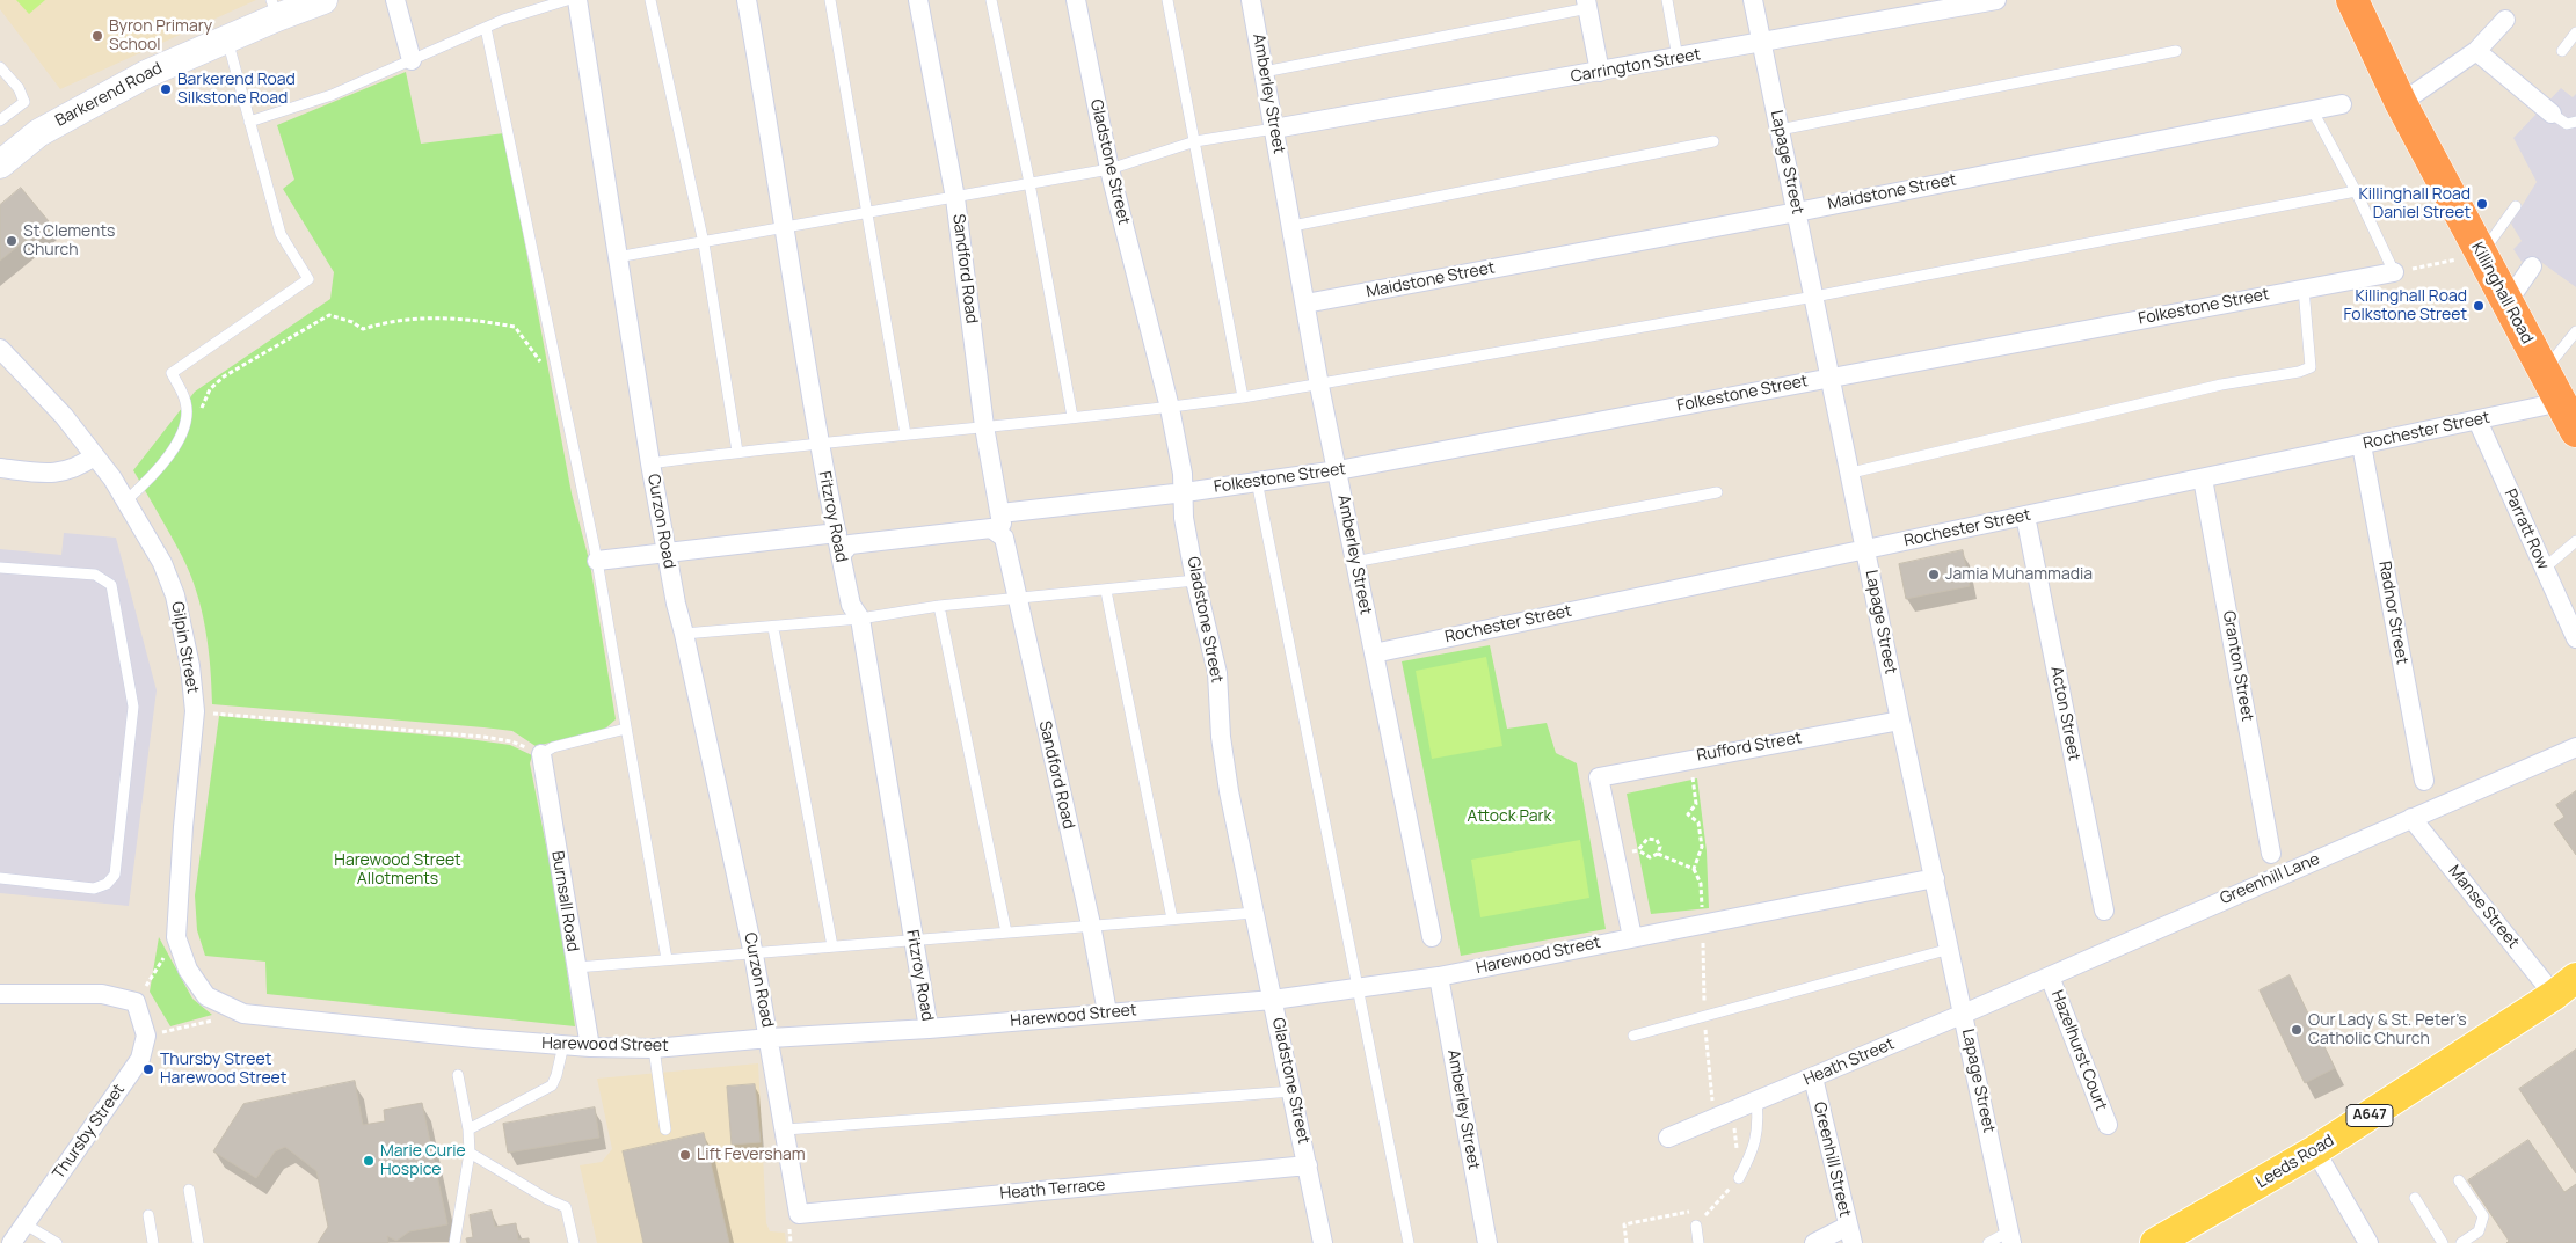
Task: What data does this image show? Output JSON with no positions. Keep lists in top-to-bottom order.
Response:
{
  "streets": {
    "highway": ["Killinghall Road"],
    "main road": ["Barkerend Road", "A647", "Leeds Road"],
    "street": [
      "Carrington Street",
      "Amberley Street",
      "Gladstone Street",
      "Lapage Street",
      "Maidstone Street",
      "Sandford Road",
      "Folkestone Street",
      "Rochester Street",
      "Fitzroy Road",
      "Curzon Road",
      "Parratt Row",
      "Radnor Street",
      "Gilpin Street",
      "Granton Street",
      "Acton Street",
      "Rufford Street",
      "Greenhill Lane",
      "Burnsall Road",
      "Manse Street",
      "Harewood Street",
      "Hazelhurst Court",
      "Heath Street",
      "Thursby Street",
      "Greenhill Street",
      "Heath Terrace"
    ]
  },
  "crossings": [
    ["Carrington Street", "Amberley Street"],
    ["Carrington Street", "Lapage Street"],
    ["Amberley Street", "Maidstone Street"],
    ["Amberley Street", "Folkestone Street"],
    ["Amberley Street", "Rochester Street"],
    ["Amberley Street", "Harewood Street"],
    ["Gladstone Street", "Folkestone Street"],
    ["Gladstone Street", "Harewood Street"],
    ["Gladstone Street", "Heath Terrace"],
    ["Lapage Street", "Maidstone Street"],
    ["Lapage Street", "Folkestone Street"],
    ["Lapage Street", "Rochester Street"],
    ["Lapage Street", "Rufford Street"],
    ["Lapage Street", "Greenhill Lane"],
    ["Lapage Street", "Harewood Street"],
    ["Lapage Street", "Heath Street"],
    ["Sandford Road", "Folkestone Street"],
    ["Sandford Road", "Harewood Street"],
    ["Killinghall Road", "Rochester Street"],
    ["Folkestone Street", "Fitzroy Road"],
    ["Rochester Street", "Parratt Row"],
    ["Rochester Street", "Radnor Street"],
    ["Rochester Street", "Granton Street"],
    ["Rochester Street", "Acton Street"],
    ["Fitzroy Road", "Harewood Street"],
    ["Curzon Road", "Harewood Street"],
    ["Curzon Road", "Heath Terrace"],
    ["Gilpin Street", "Harewood Street"],
    ["Rufford Street", "Harewood Street"],
    ["Greenhill Lane", "Manse Street"],
    ["Greenhill Lane", "Hazelhurst Court"],
    ["Greenhill Lane", "Heath Street"],
    ["Burnsall Road", "Harewood Street"],
    ["Manse Street", "Leeds Road"],
    ["Heath Street", "Greenhill Street"]
  ],
  "parks": ["Attock Park", "Harewood Street Allotments"],
  "places": [
    "Byron Primary School",
    "Barkerend Road Silkstone Road",
    "Killinghall Road Daniel Street",
    "St Clements Church",
    "Killinghall Road Folkstone Street",
    "Jamia Muhammadia",
    "Our Lady & St. Peter’s Catholic Church",
    "Thursby Street Harewood Street",
    "Lift Feversham",
    "Marie Curie Hospice"
  ]
}
